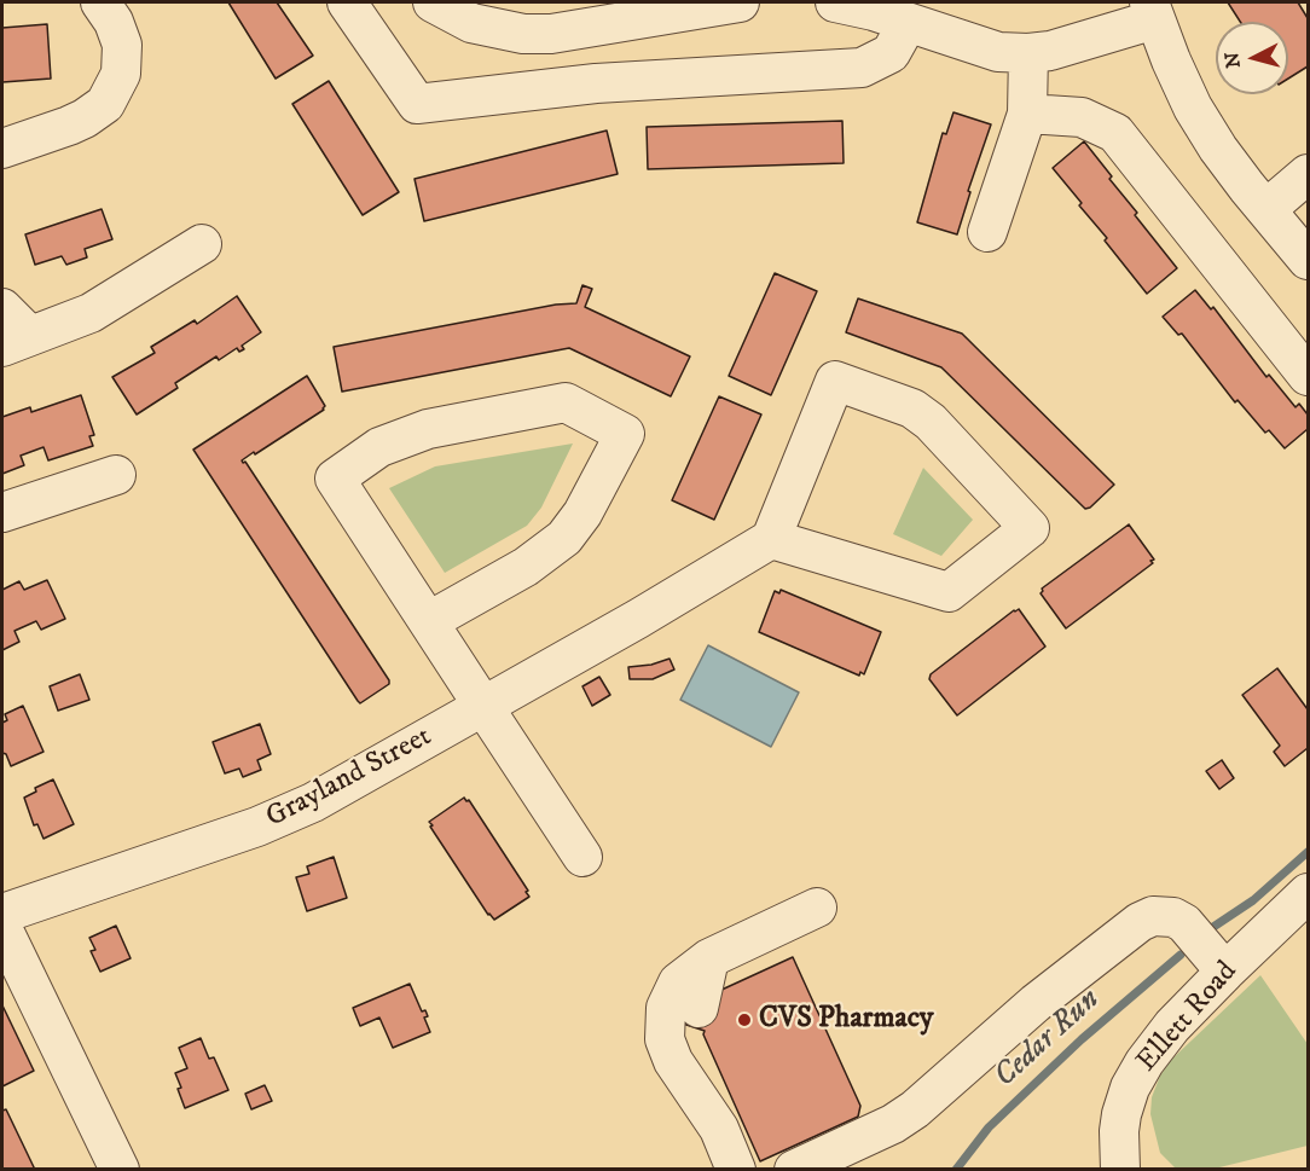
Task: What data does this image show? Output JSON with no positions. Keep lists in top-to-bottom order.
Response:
{
  "streets": {
    "street": ["Grayland Street", "Ellett Road"]
  },
  "water": ["Cedar Run"],
  "places": ["CVS Pharmacy"],
  "north": "left"
}
